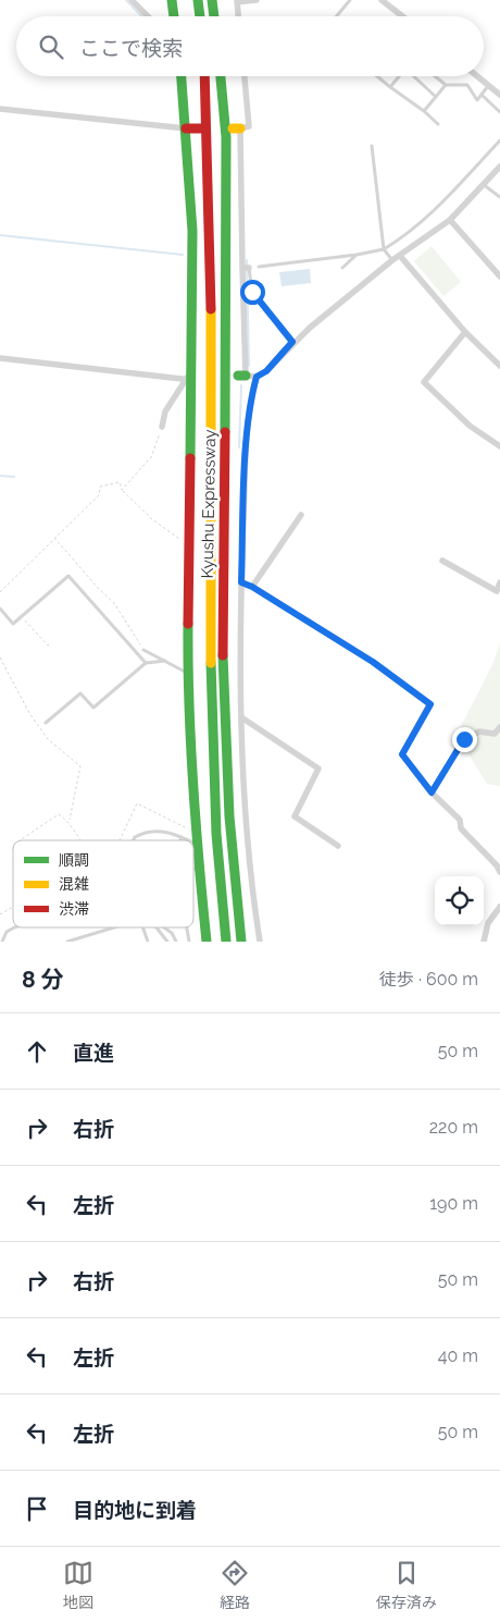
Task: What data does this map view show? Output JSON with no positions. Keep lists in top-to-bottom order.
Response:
{
  "streets": {
    "main road": ["Kyushu Expressway"]
  },
  "legend": ["順調", "混雑", "渋滞"],
  "page": {
    "search": "ここで検索",
    "heading": ["8 分", "徒歩 · 600 m"],
    "list": [
      ["直進", "50 m"],
      ["右折", "220 m"],
      ["左折", "190 m"],
      ["右折", "50 m"],
      ["左折", "40 m"],
      ["左折", "50 m"],
      "目的地に到着"
    ],
    "nav": ["地図", "経路", "保存済み"]
  }
}
